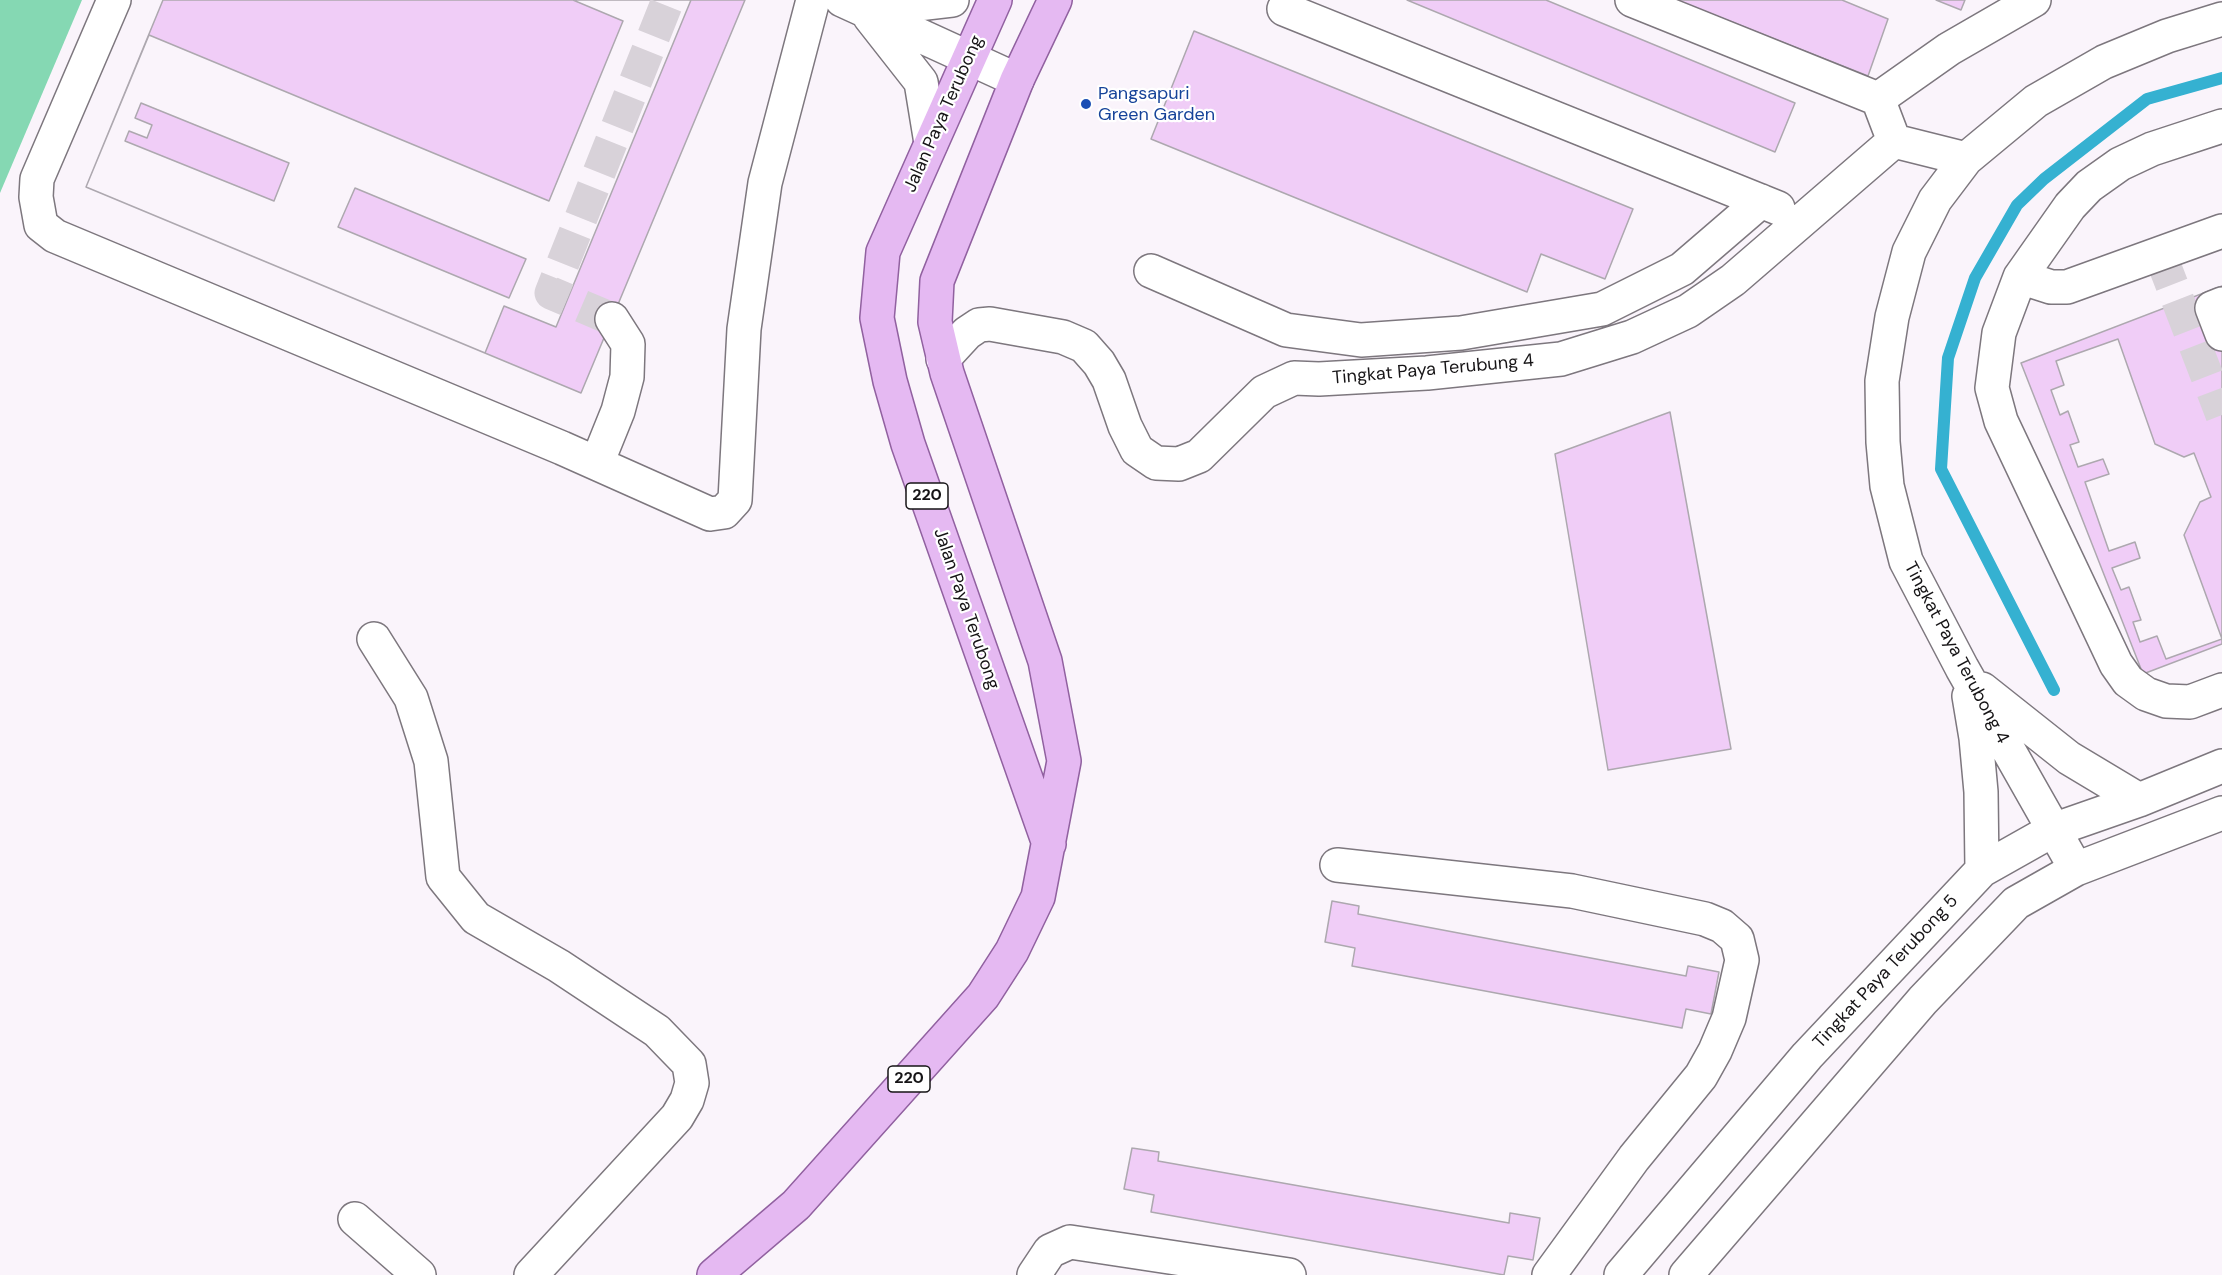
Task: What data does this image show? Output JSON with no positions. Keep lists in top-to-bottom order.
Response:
{
  "streets": {
    "main road": ["Jalan Paya Terubong", "220"],
    "street": ["Tingkat Paya Terubung 4", "Tingkat Paya Terubong 4", "Tingkat Paya Terubong 5"]
  },
  "crossings": [
    ["Jalan Paya Terubong", "220"],
    ["Tingkat Paya Terubong 4", "Tingkat Paya Terubong 5"]
  ],
  "places": ["Pangsapuri Green Garden"]
}
